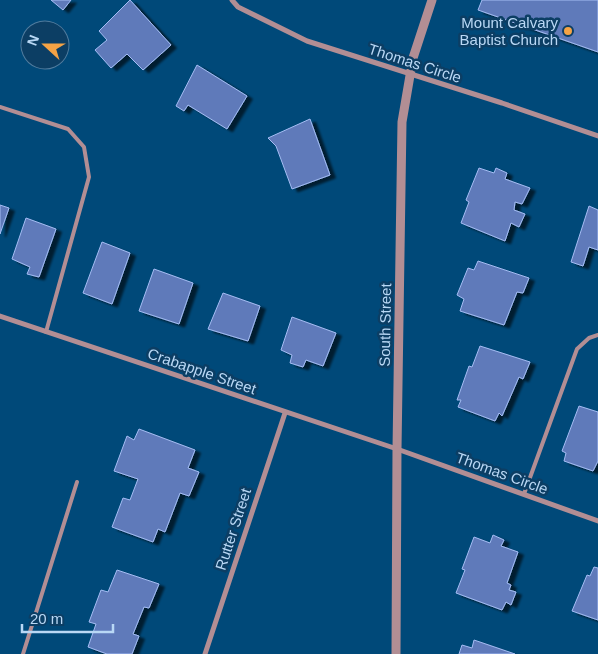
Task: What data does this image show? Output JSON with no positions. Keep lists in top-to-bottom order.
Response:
{
  "streets": {
    "street": [
      "Thomas Circle",
      "South Street",
      "Crabapple Street",
      "Rutter Street"
    ]
  },
  "crossings": [
    ["Thomas Circle", "South Street"],
    ["Thomas Circle", "Crabapple Street"],
    ["South Street", "Crabapple Street"],
    ["Crabapple Street", "Rutter Street"]
  ],
  "places": ["Mount Calvary Baptist Church"],
  "scale_bar": "20 m",
  "north": "left"
}
